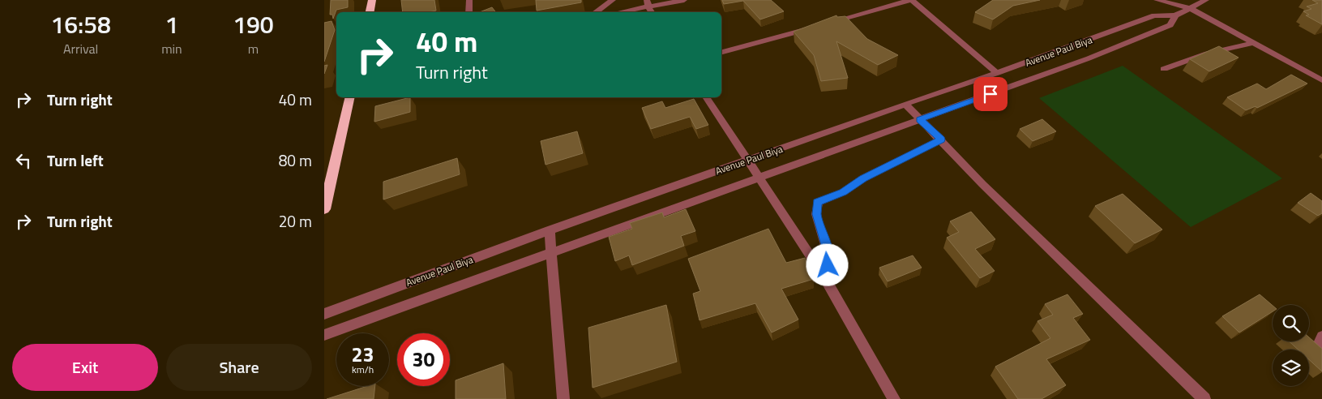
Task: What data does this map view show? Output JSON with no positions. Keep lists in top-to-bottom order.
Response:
{
  "streets": {
    "street": ["Avenue Paul Biya"]
  },
  "page": {
    "eta": [
      "16:58",
      "Arrival",
      "1",
      "min",
      "190",
      "m"
    ],
    "turn": ["40 m", "Turn right"],
    "list": [
      {
        "name": "Turn right",
        "value": "40 m"
      },
      {
        "name": "Turn left",
        "value": "80 m"
      },
      {
        "name": "Turn right",
        "value": "20 m"
      }
    ],
    "speed": "23 km/h",
    "limit": "30",
    "buttons": ["Exit", "Share"]
  }
}
